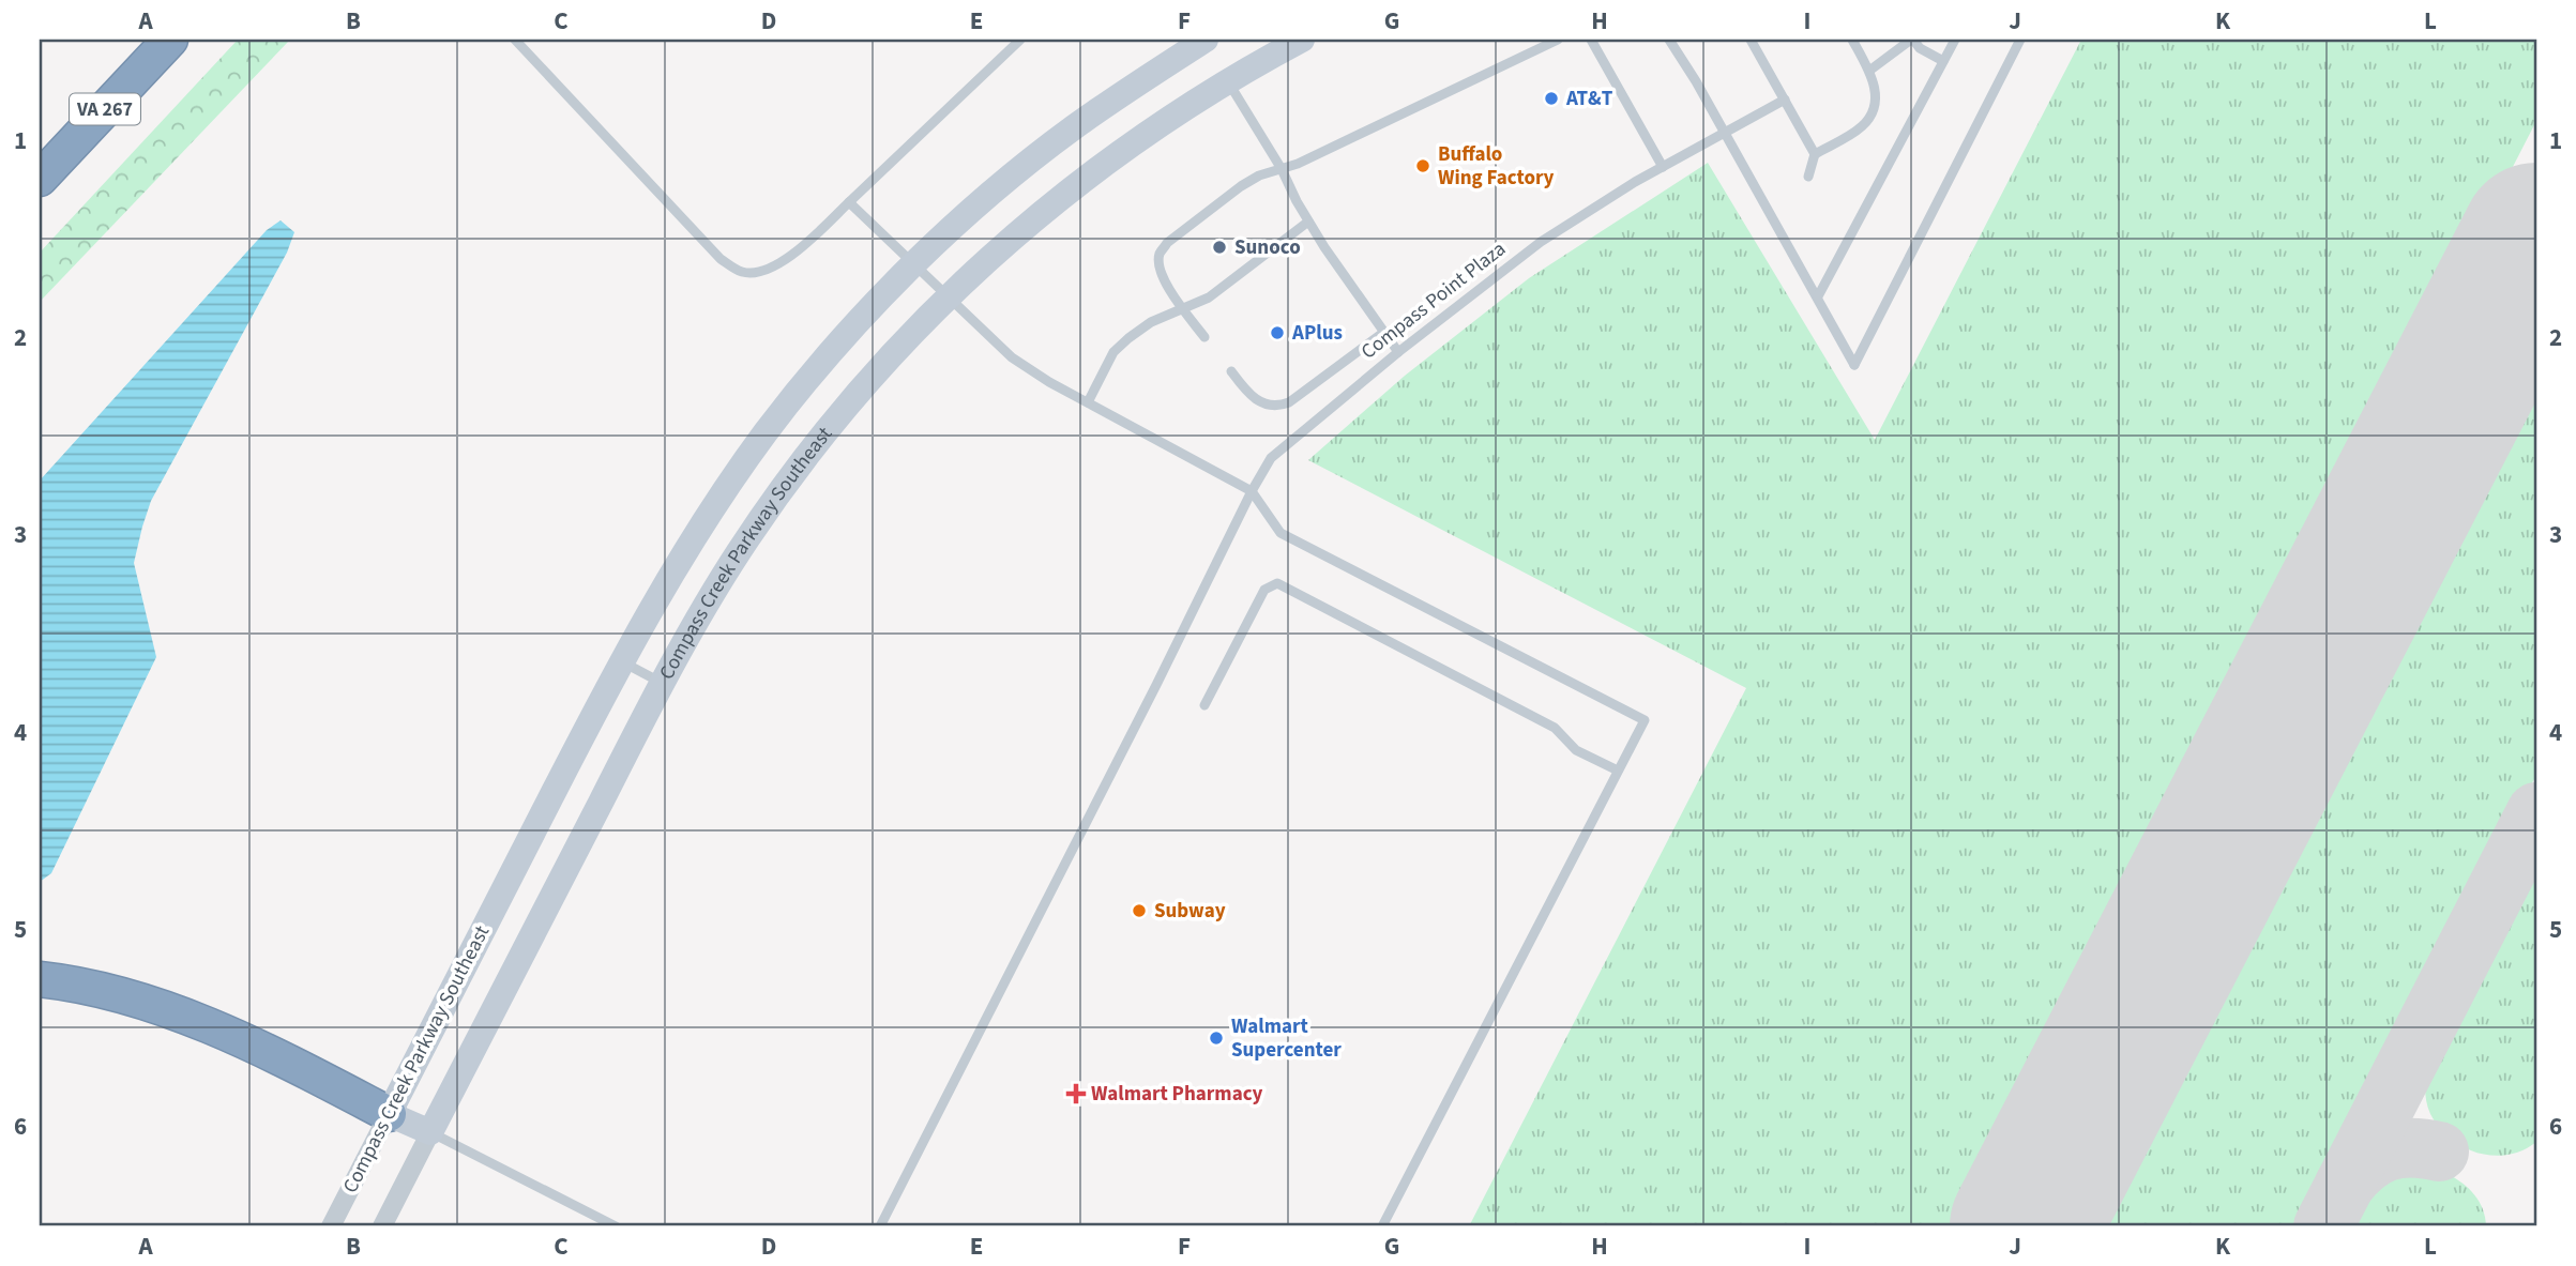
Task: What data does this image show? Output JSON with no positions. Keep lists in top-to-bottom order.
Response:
{
  "streets": {
    "highway": ["VA 267"],
    "street": ["Compass Creek Parkway Southeast"],
    "lane": ["Compass Point Plaza"]
  },
  "places": {
    "other": [
      "AT&T",
      "Buffalo Wing Factory",
      "Sunoco",
      "APlus",
      "Subway",
      "Walmart Supercenter"
    ],
    "health": ["Walmart Pharmacy"]
  },
  "grid": {
    "columns": [
      "A",
      "B",
      "C",
      "D",
      "E",
      "F",
      "G",
      "H",
      "I",
      "J",
      "K",
      "L"
    ],
    "rows": [
      "1",
      "2",
      "3",
      "4",
      "5",
      "6"
    ]
  }
}
